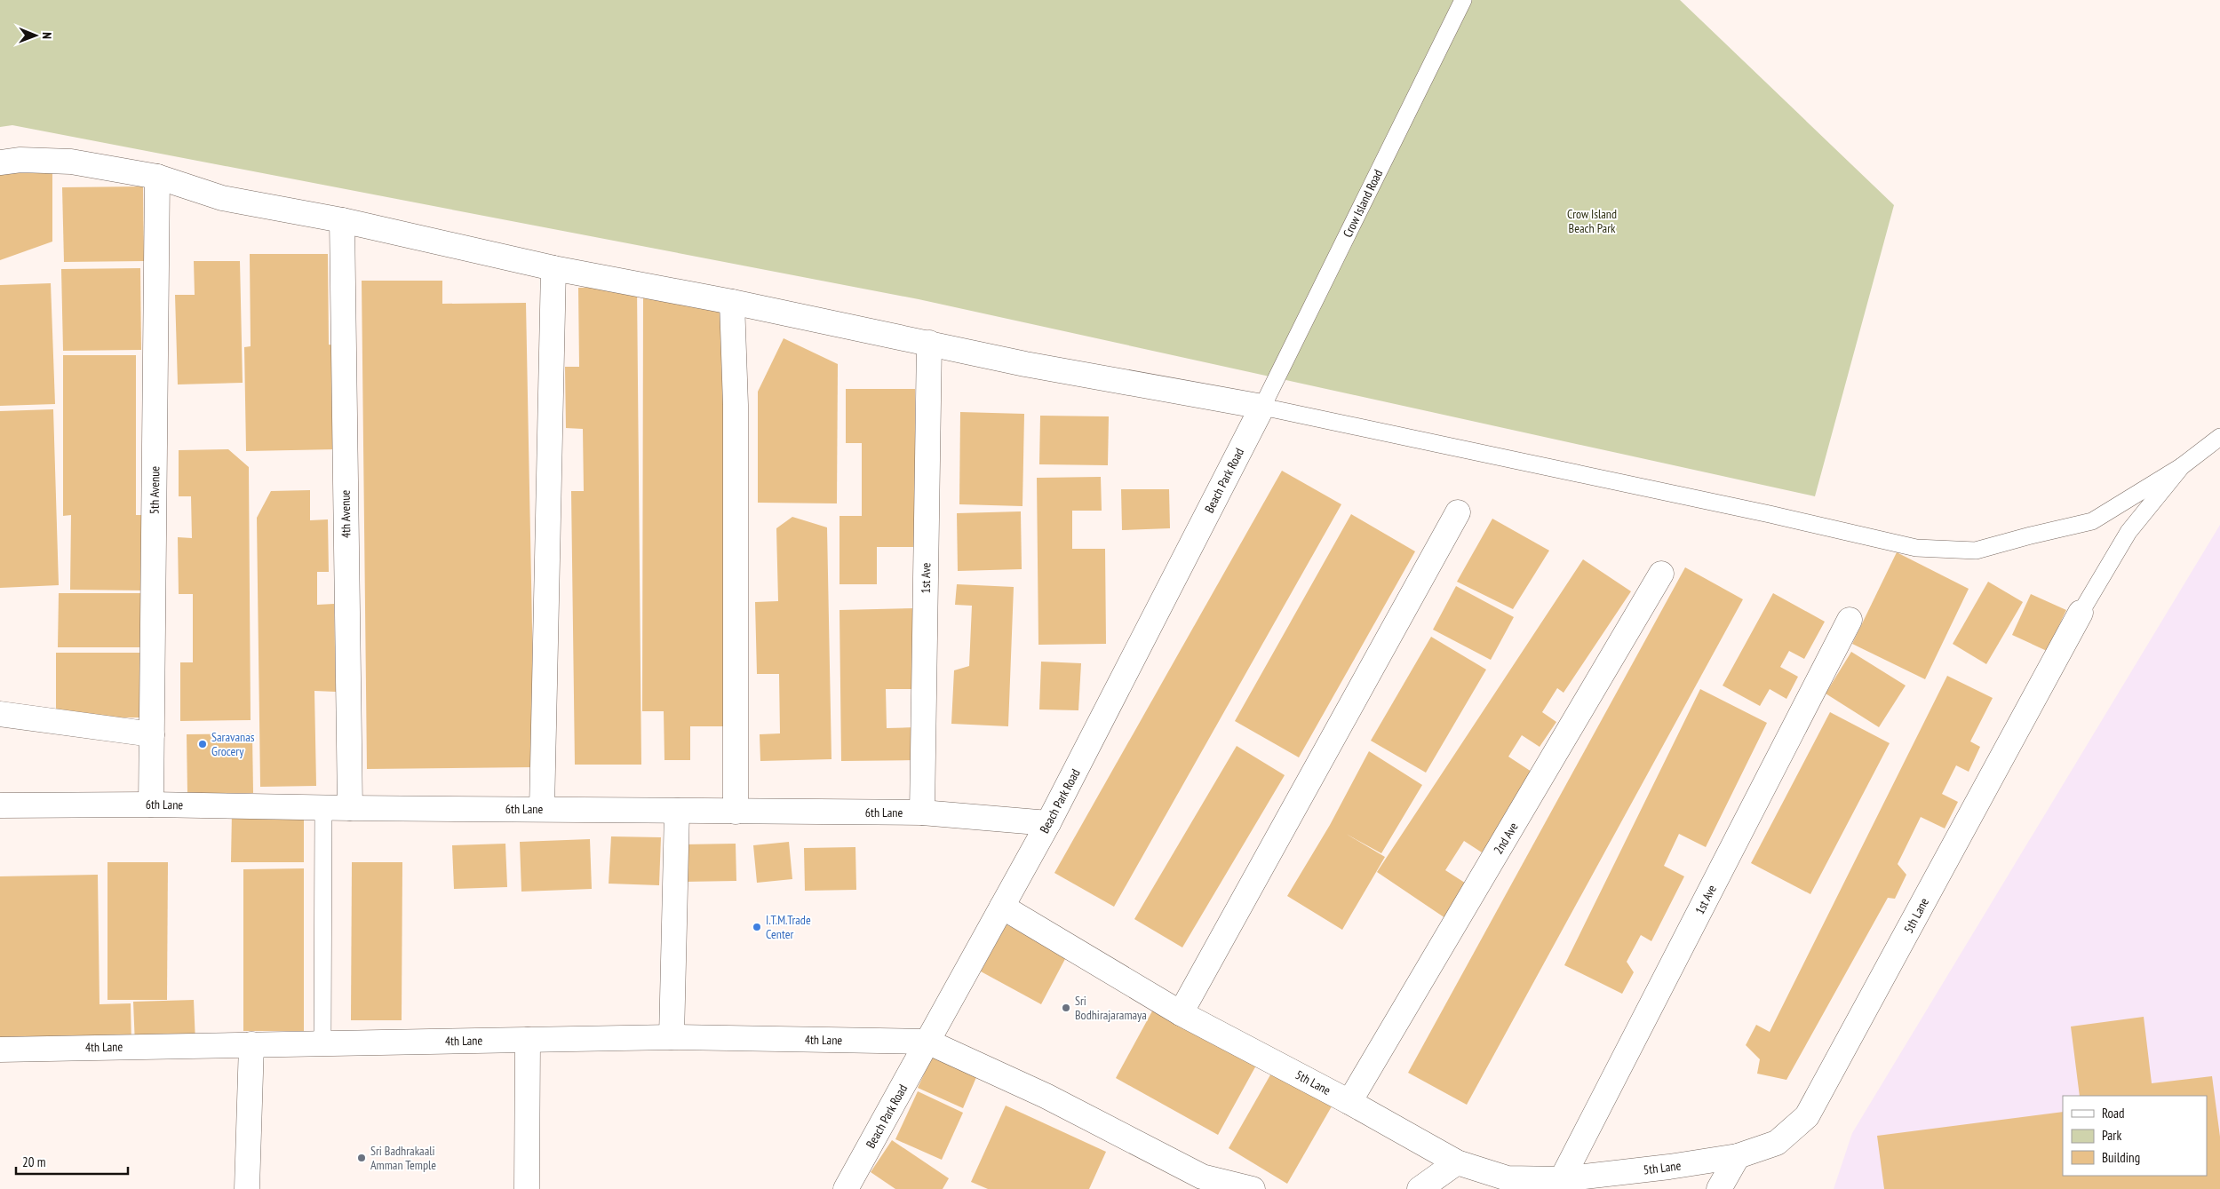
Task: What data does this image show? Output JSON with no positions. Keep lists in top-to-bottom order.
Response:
{
  "streets": {
    "street": [
      "Beach Park Road",
      "5th Avenue",
      "4th Avenue",
      "1st Ave",
      "6th Lane",
      "2nd Ave",
      "5th Lane",
      "4th Lane"
    ],
    "lane": ["Crow Island Road"]
  },
  "crossings": [
    ["Crow Island Road", "Beach Park Road"],
    ["Beach Park Road", "6th Lane"],
    ["Beach Park Road", "5th Lane"],
    ["Beach Park Road", "4th Lane"],
    ["5th Avenue", "6th Lane"],
    ["4th Avenue", "6th Lane"],
    ["1st Ave", "6th Lane"],
    ["1st Ave", "5th Lane"],
    ["2nd Ave", "5th Lane"]
  ],
  "parks": ["Crow Island Beach Park"],
  "places": [
    "Saravanas Grocery",
    "I.T.M.Trade Center",
    "Sri Bodhirajaramaya",
    "Sri Badhrakaali Amman Temple"
  ],
  "legend": ["Road", "Park", "Building"],
  "scale_bar": "20 m",
  "north": "right"
}
